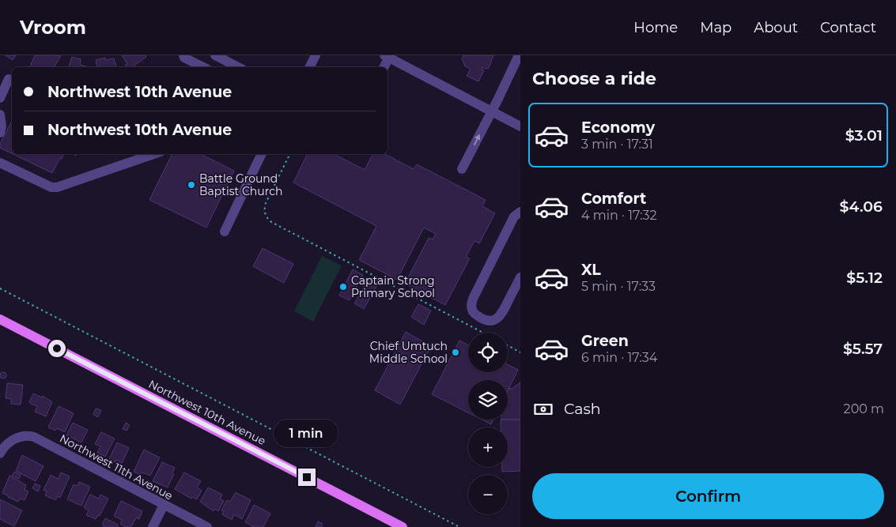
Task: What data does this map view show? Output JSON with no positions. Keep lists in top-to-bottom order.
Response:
{
  "streets": {
    "main road": ["Northwest 10th Avenue"],
    "street": ["Northwest 11th Avenue"]
  },
  "places": ["Battle Ground Baptist Church", "Captain Strong Primary School", "Chief Umtuch Middle School"],
  "page": {
    "header": "Vroom",
    "nav": [
      "Home",
      "Map",
      "About",
      "Contact"
    ],
    "heading": "Choose a ride",
    "banner": ["Northwest 10th Avenue", "Northwest 10th Avenue"],
    "list": [
      {
        "name": "Economy",
        "note": "3 min · 17:31",
        "value": "$3.01"
      },
      {
        "name": "Comfort",
        "note": "4 min · 17:32",
        "value": "$4.06"
      },
      {
        "name": "XL",
        "note": "5 min · 17:33",
        "value": "$5.12"
      },
      {
        "name": "Green",
        "note": "6 min · 17:34",
        "value": "$5.57"
      }
    ],
    "map_buttons": ["+", "−"],
    "pay": ["Cash", "200 m"],
    "bubble": "1 min",
    "buttons": "Confirm"
  }
}
